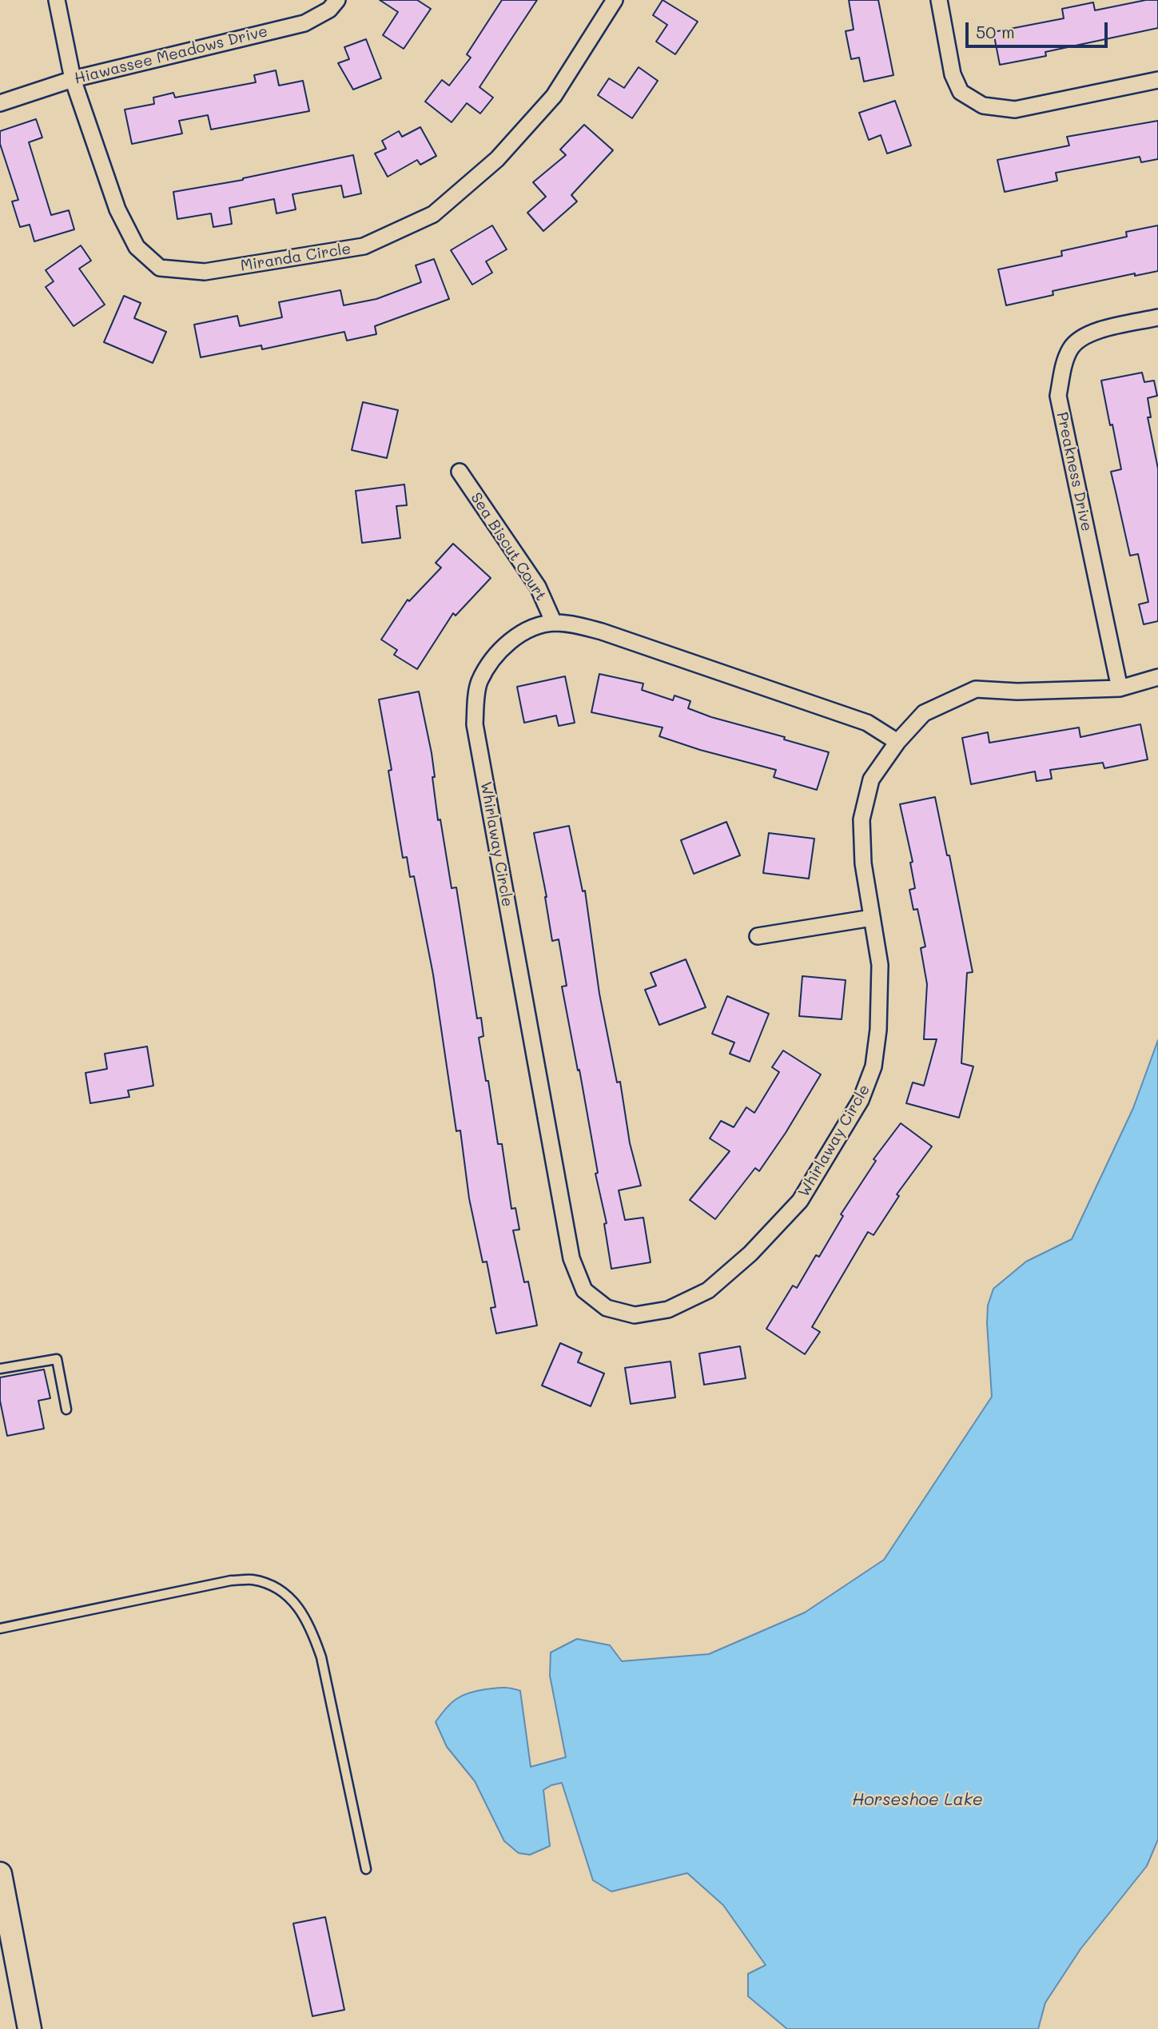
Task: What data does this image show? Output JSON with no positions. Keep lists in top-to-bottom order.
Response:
{
  "streets": {
    "street": [
      "Hiawassee Meadows Drive",
      "Miranda Circle",
      "Preakness Drive",
      "Sea Biscut Court",
      "Whirlaway Circle"
    ]
  },
  "crossings": [
    ["Hiawassee Meadows Drive", "Miranda Circle"],
    ["Sea Biscut Court", "Whirlaway Circle"]
  ],
  "water": ["Horseshoe Lake"],
  "scale_bar": "50 m"
}
